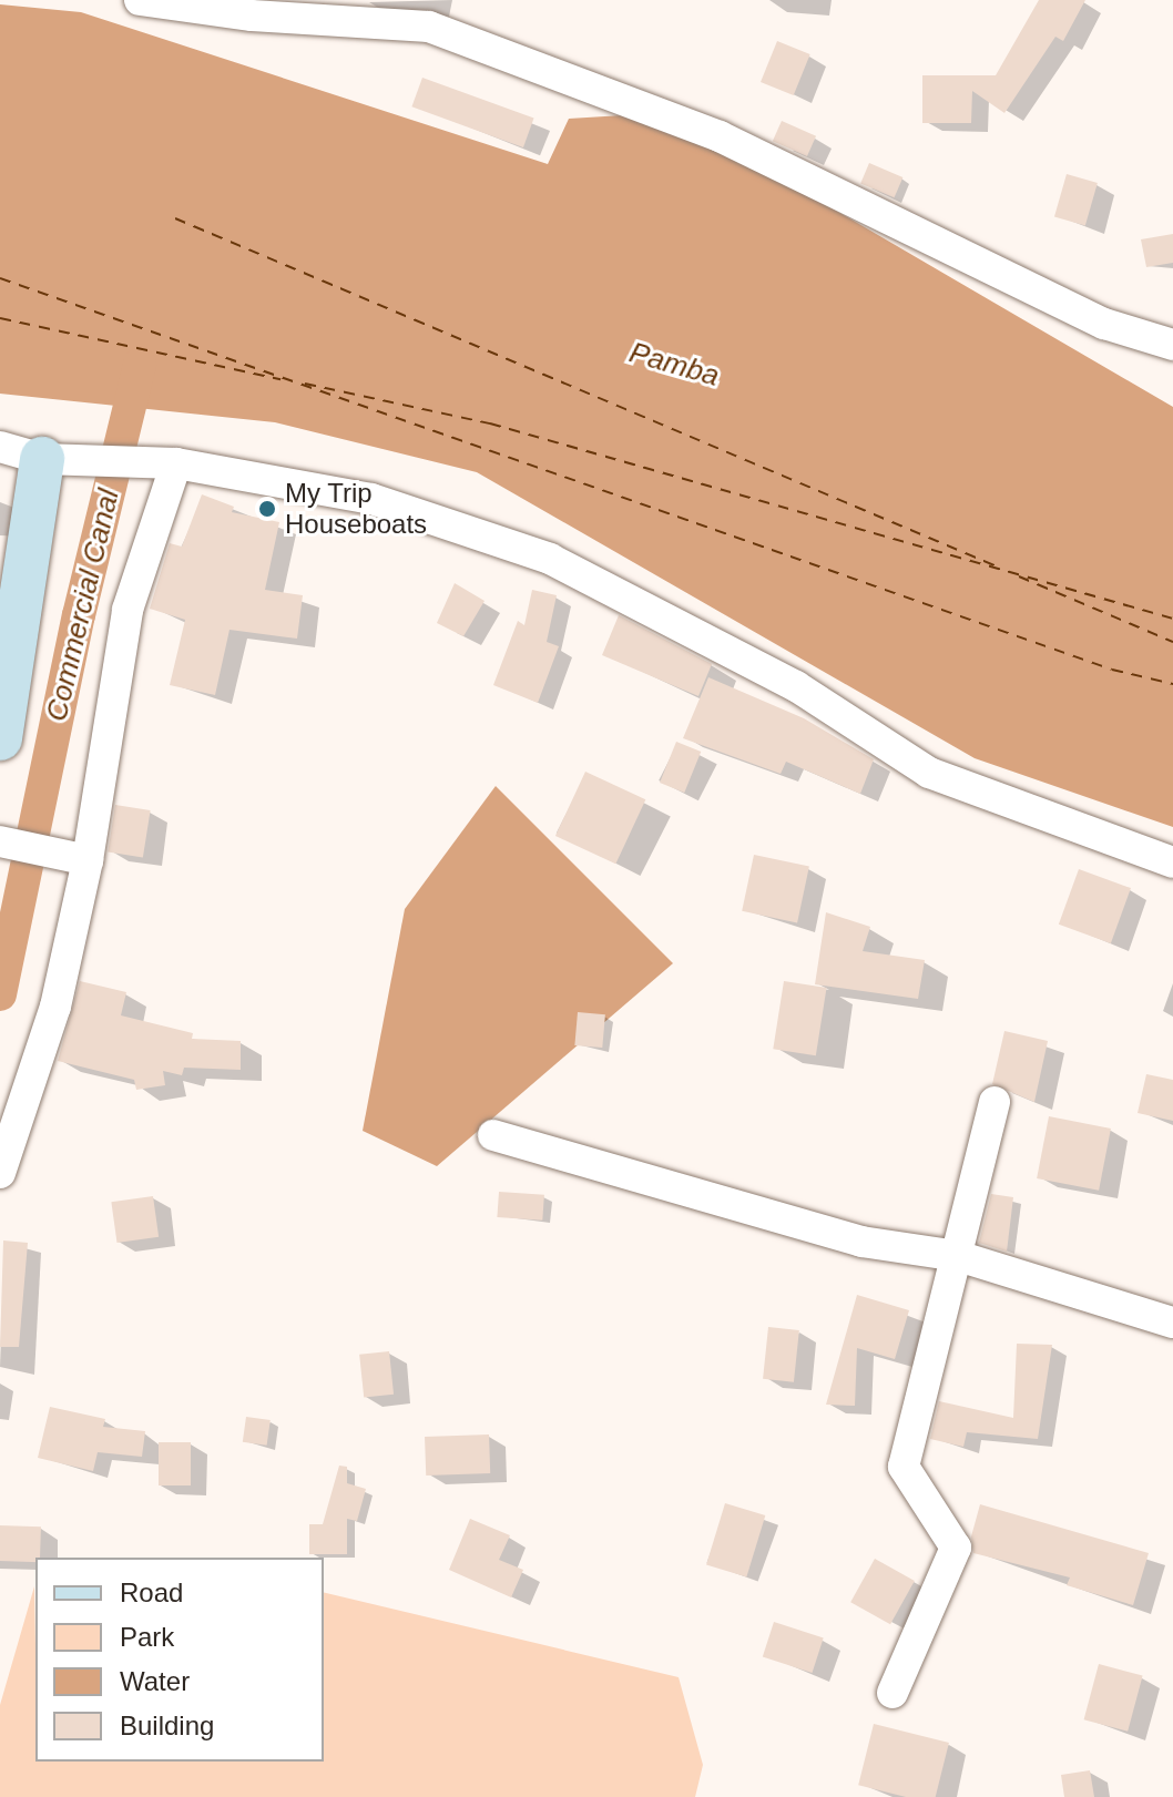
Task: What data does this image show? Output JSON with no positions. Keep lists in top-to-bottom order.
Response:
{
  "water": ["Pamba", "Commercial Canal"],
  "places": ["My Trip Houseboats"],
  "legend": [
    "Road",
    "Park",
    "Water",
    "Building"
  ]
}
